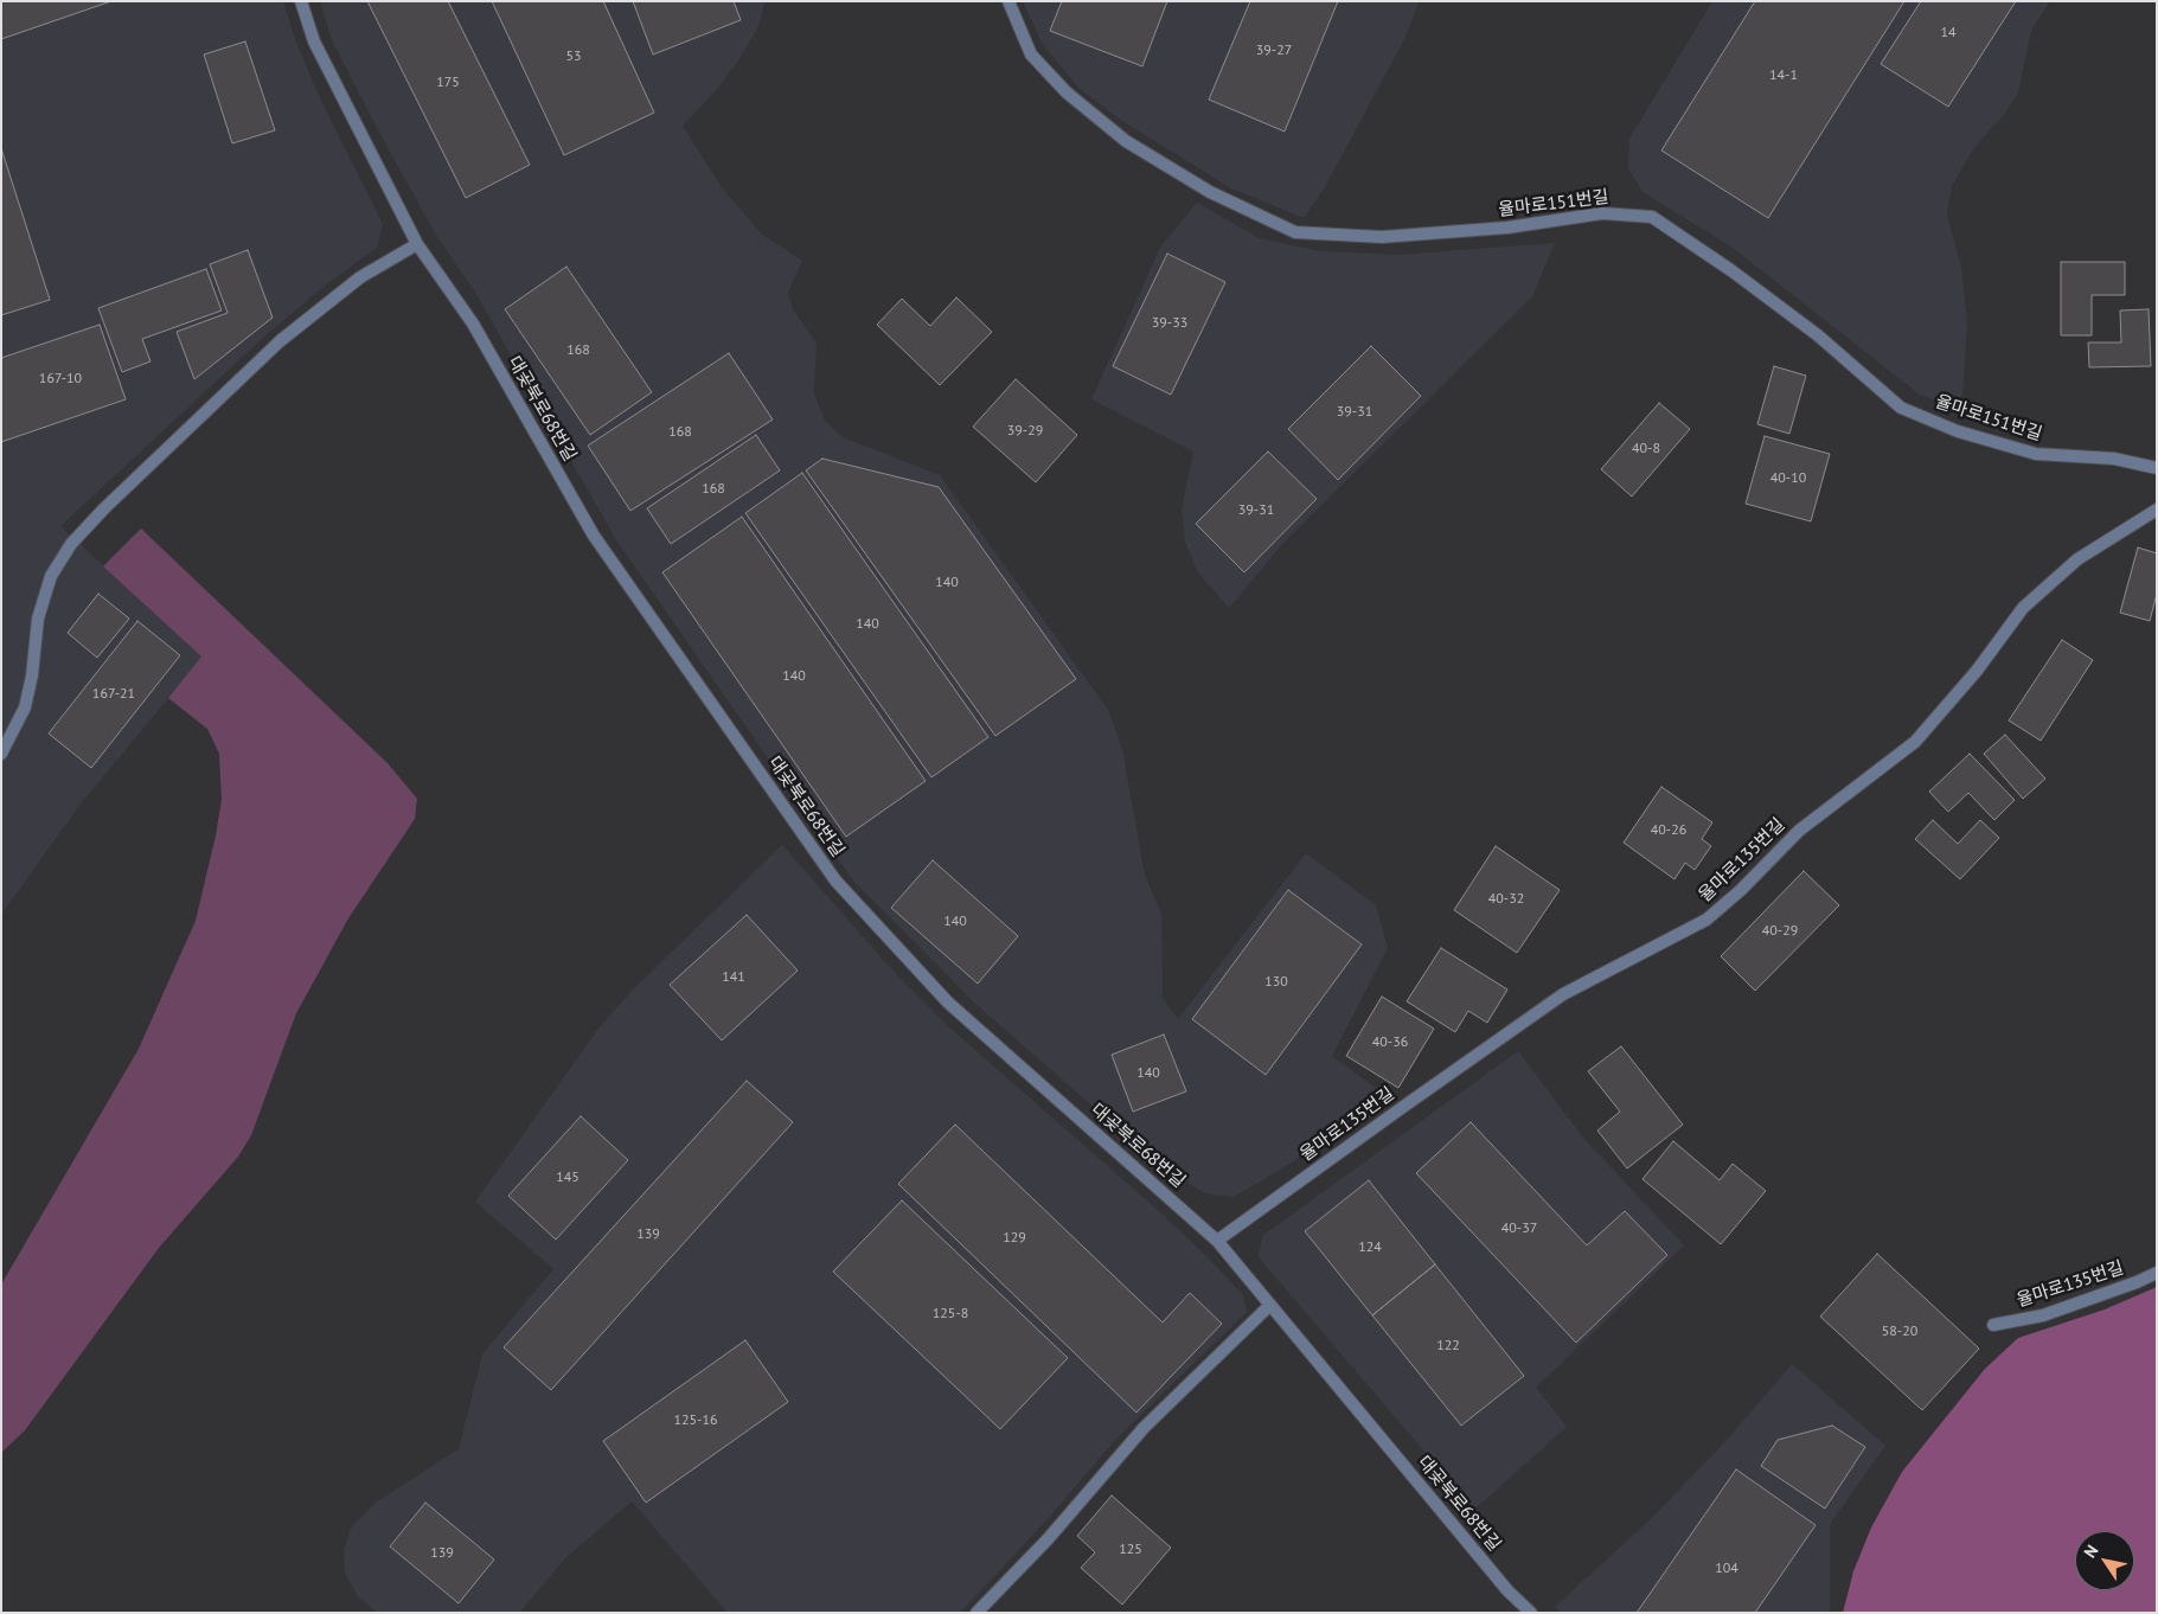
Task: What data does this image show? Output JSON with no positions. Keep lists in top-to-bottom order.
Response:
{
  "streets": {
    "lane": ["율마로151번길", "대곶북로68번길", "율마로135번길"]
  },
  "crossings": [
    ["대곶북로68번길", "율마로135번길"]
  ],
  "house_numbers": [
    "14",
    "39-27",
    "53",
    "14-1",
    "175",
    "39-33",
    "168",
    "167-10",
    "39-31",
    "39-29",
    "168",
    "40-8",
    "40-10",
    "168",
    "39-31",
    "140",
    "140",
    "140",
    "167-21",
    "40-26",
    "40-32",
    "140",
    "40-29",
    "141",
    "130",
    "40-36",
    "140",
    "145",
    "40-37",
    "139",
    "129",
    "124",
    "125-8",
    "58-20",
    "122",
    "125-16",
    "125",
    "139",
    "104"
  ],
  "north": "top left"
}
